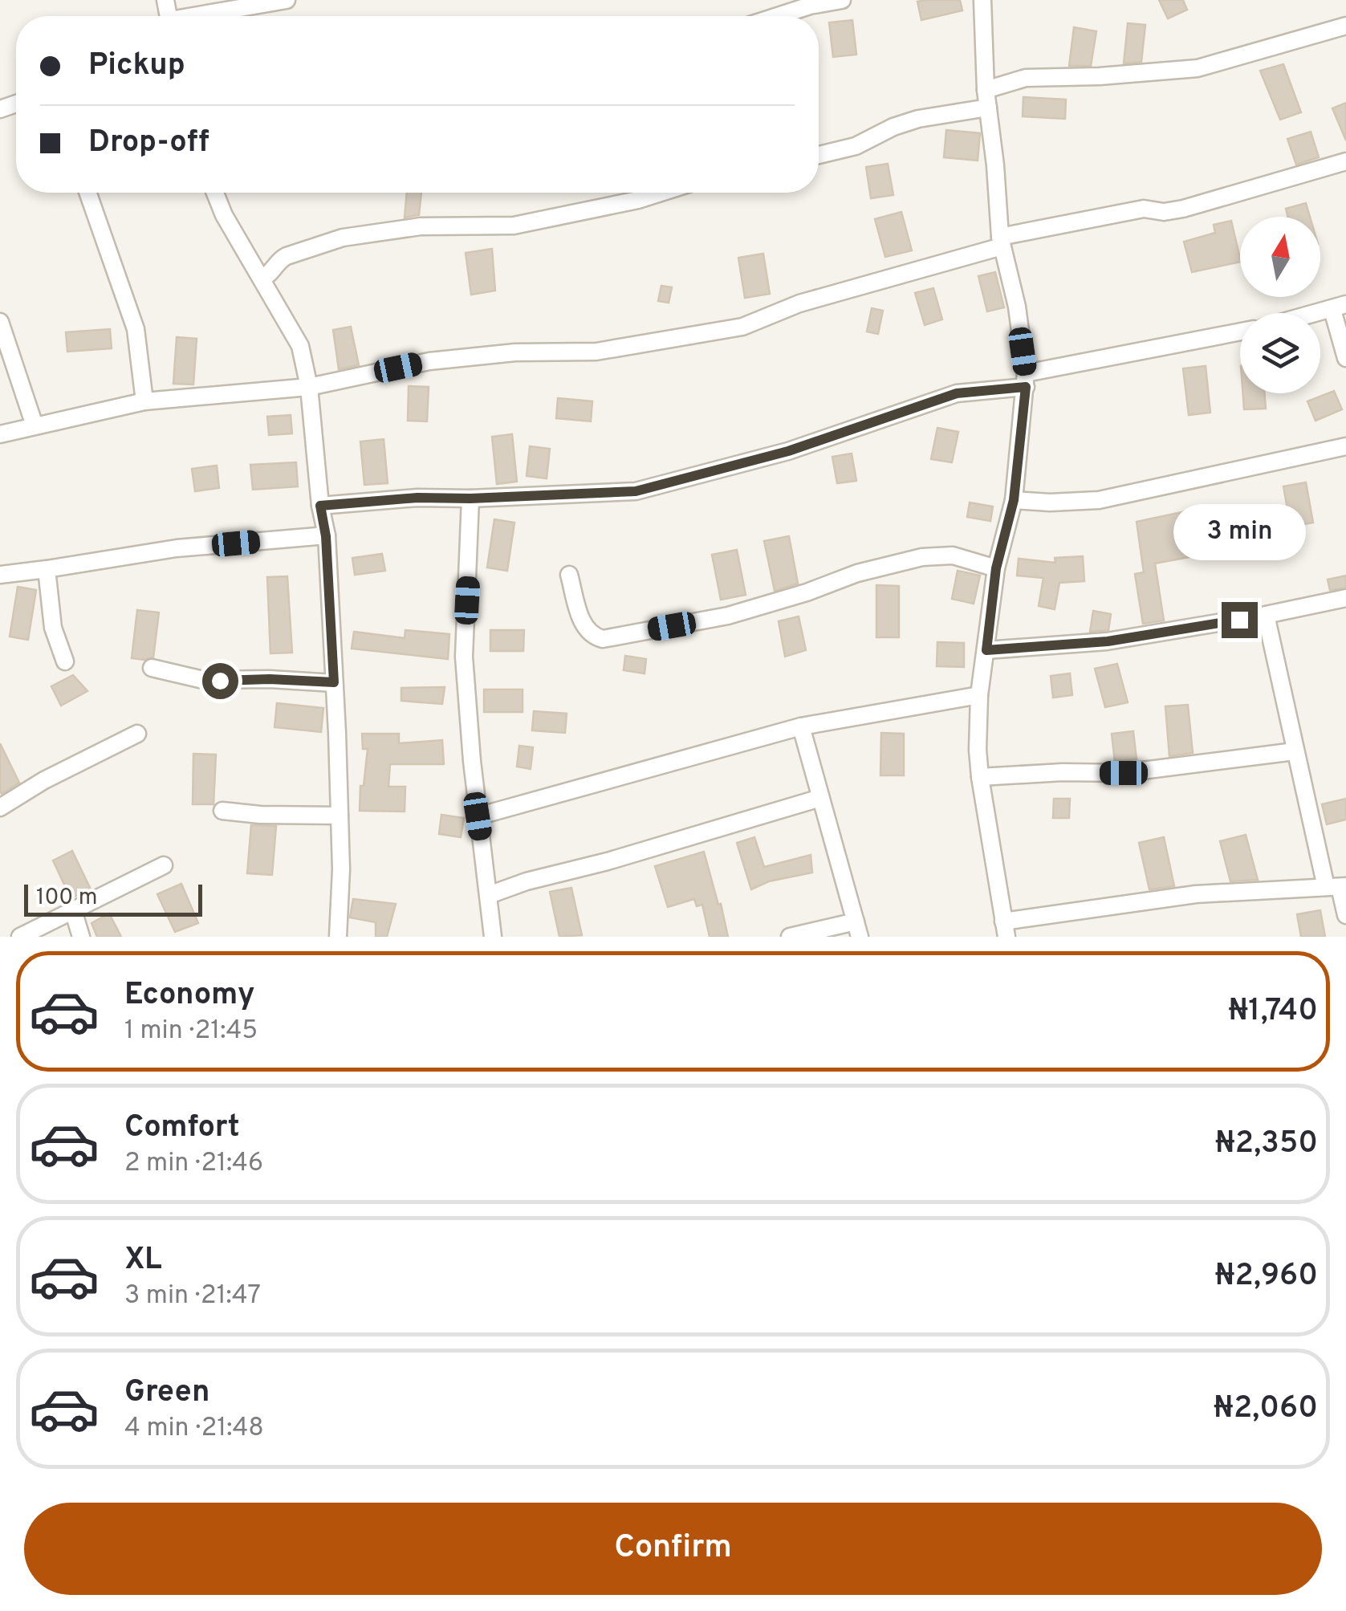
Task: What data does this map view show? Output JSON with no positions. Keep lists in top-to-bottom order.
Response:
{
  "scale_bar": "100 m",
  "north": "top",
  "page": {
    "banner": ["Pickup", "Drop-off"],
    "bubble": "3 min",
    "scale": "100 m",
    "list": [
      {
        "name": "Economy",
        "note": "1 min · 21:45",
        "value": "₦1,740"
      },
      {
        "name": "Comfort",
        "note": "2 min · 21:46",
        "value": "₦2,350"
      },
      {
        "name": "XL",
        "note": "3 min · 21:47",
        "value": "₦2,960"
      },
      {
        "name": "Green",
        "note": "4 min · 21:48",
        "value": "₦2,060"
      }
    ],
    "buttons": "Confirm"
  }
}
